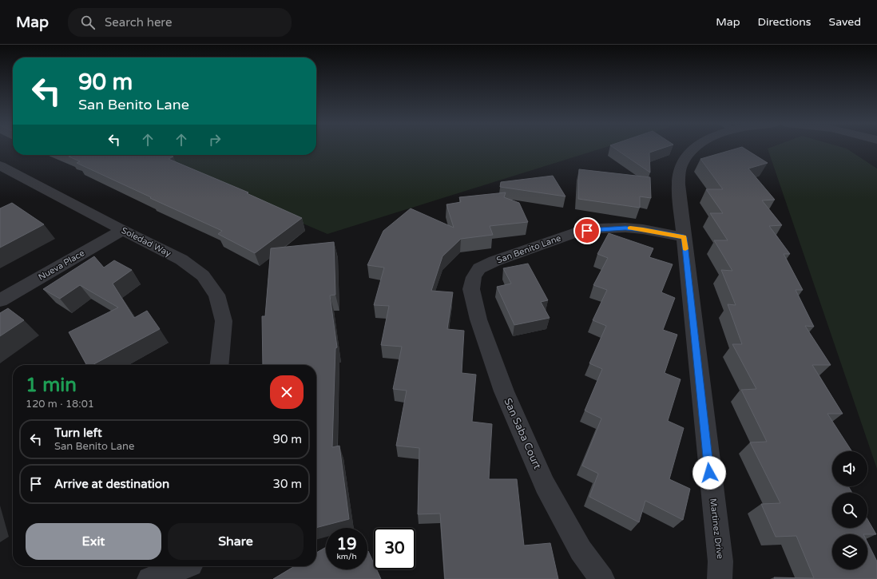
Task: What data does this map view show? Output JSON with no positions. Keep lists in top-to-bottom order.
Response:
{
  "streets": {
    "street": [
      "Soledad Way",
      "San Benito Lane",
      "Nueva Place",
      "San Saba Court",
      "Martinez Drive"
    ]
  },
  "crossings": [
    ["Soledad Way", "Nueva Place"],
    ["San Benito Lane", "San Saba Court"],
    ["San Benito Lane", "Martinez Drive"]
  ],
  "page": {
    "header": "Map",
    "search": "Search here",
    "nav": ["Map", "Directions", "Saved"],
    "turn": ["90 m", "San Benito Lane"],
    "heading": ["1 min", "120 m · 18:01"],
    "list": [
      {
        "name": "Turn left",
        "note": "San Benito Lane",
        "value": "90 m"
      },
      {
        "name": "Arrive at destination",
        "value": "30 m"
      }
    ],
    "buttons": ["Exit", "Share"],
    "speed": "19 km/h",
    "limit": "30"
  }
}
